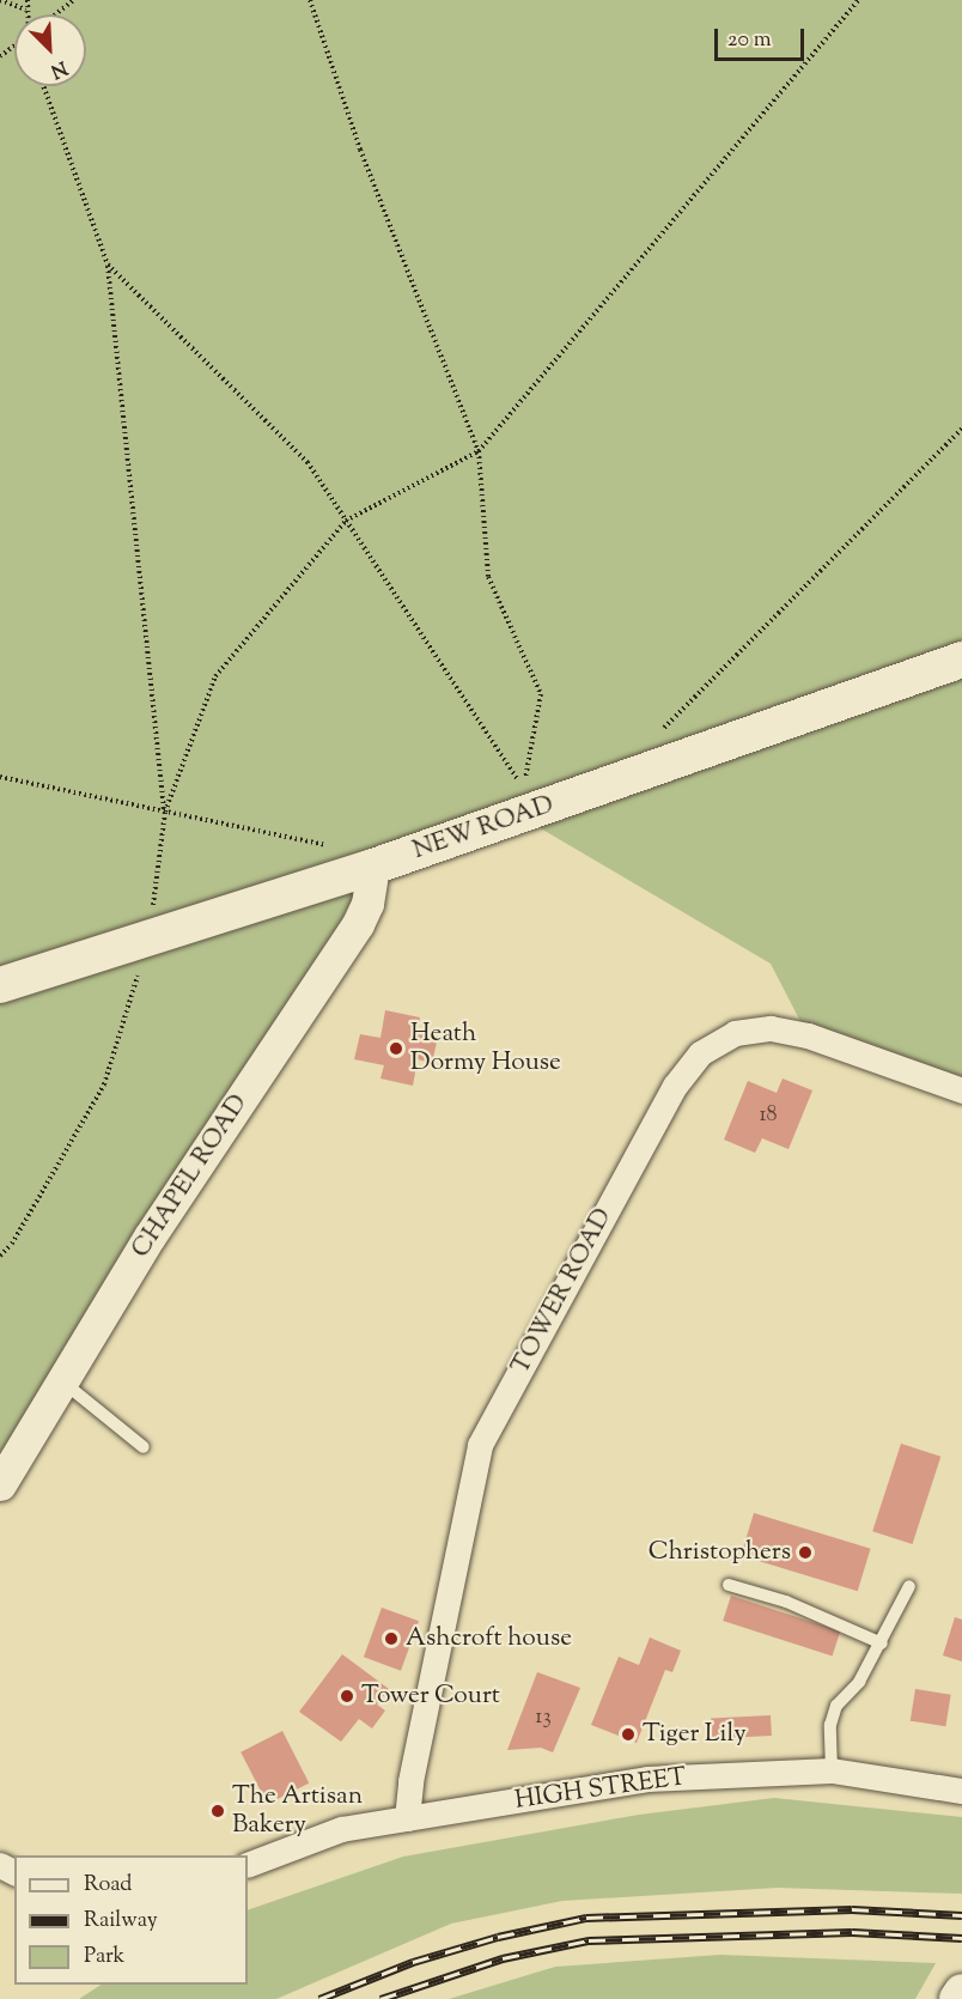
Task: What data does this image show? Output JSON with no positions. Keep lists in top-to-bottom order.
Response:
{
  "streets": {
    "main road": ["NEW ROAD"],
    "street": ["CHAPEL ROAD", "TOWER ROAD", "HIGH STREET"]
  },
  "crossings": [
    ["NEW ROAD", "CHAPEL ROAD"],
    ["TOWER ROAD", "HIGH STREET"]
  ],
  "places": [
    "Heath Dormy House",
    "Christophers",
    "Ashcroft house",
    "Tower Court",
    "Tiger Lily",
    "The Artisan Bakery"
  ],
  "house_numbers": ["18", "13"],
  "legend": ["Road", "Railway", "Park"],
  "scale_bar": "20 m",
  "north": "bottom right"
}
